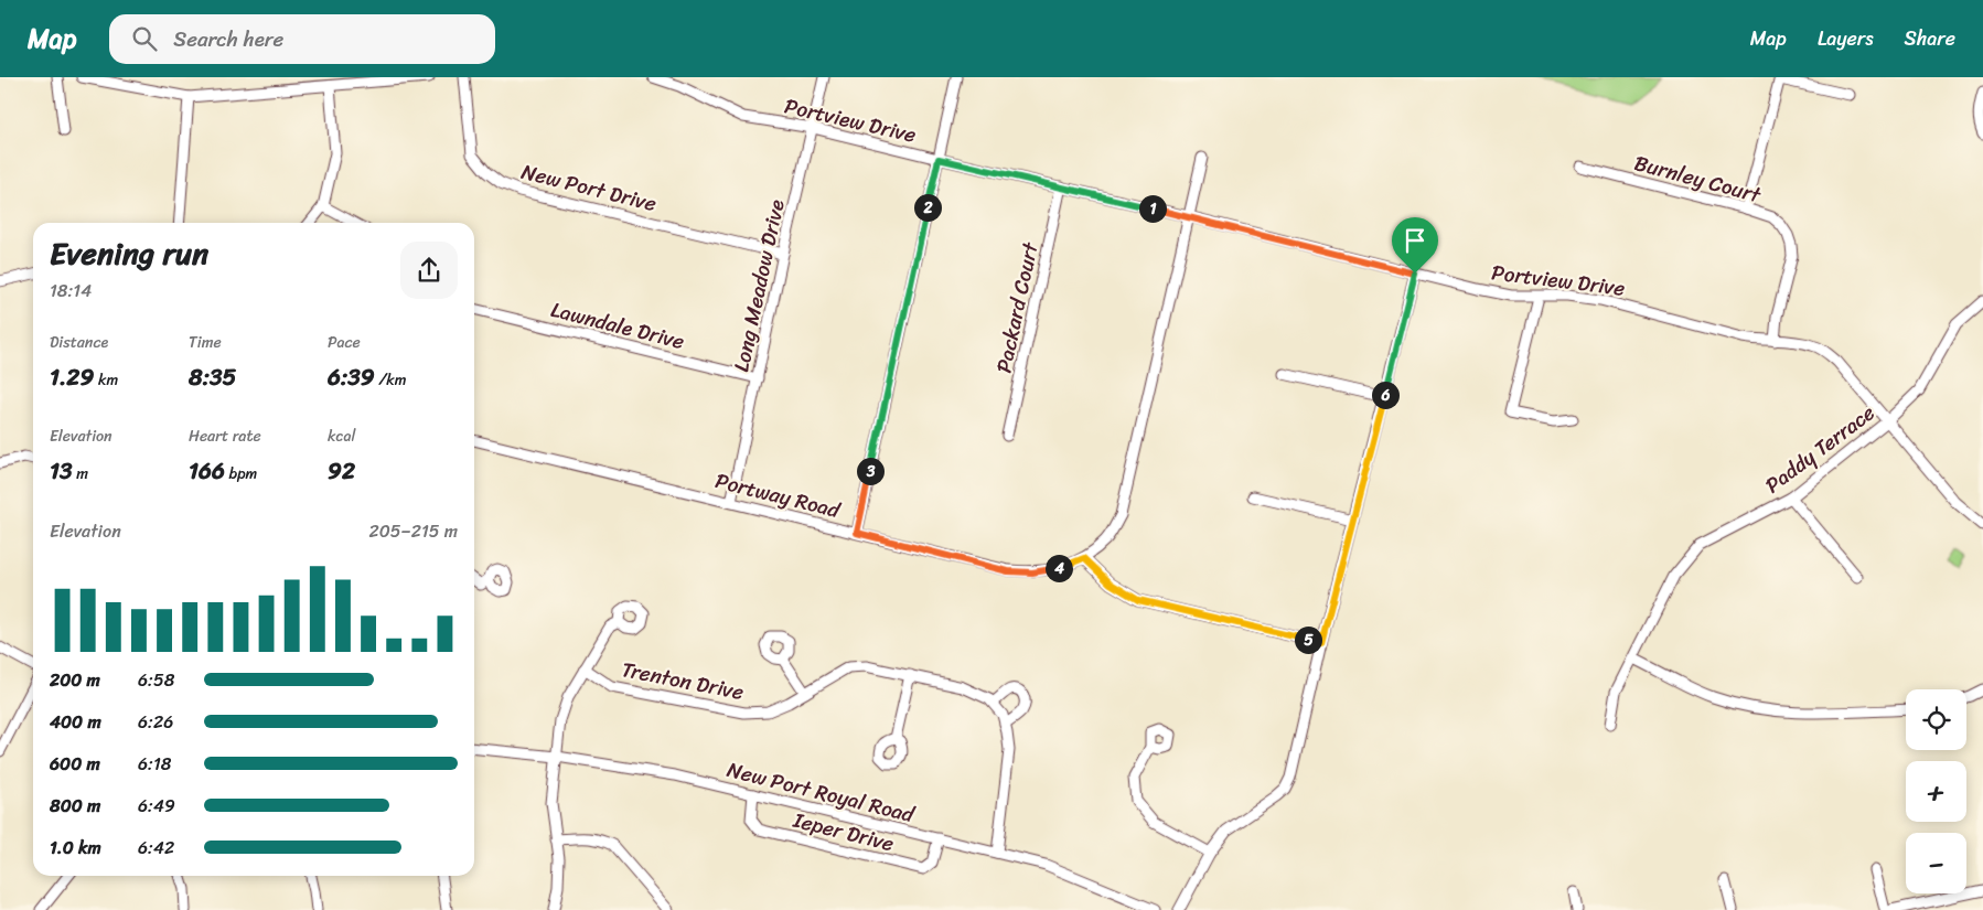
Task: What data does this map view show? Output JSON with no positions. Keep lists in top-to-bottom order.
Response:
{
  "streets": {
    "street": [
      "Portview Drive",
      "Burnley Court",
      "New Port Drive",
      "Long Meadow Drive",
      "Packard Court",
      "Lawndale Drive",
      "Paddy Terrace",
      "Portway Road",
      "Trenton Drive",
      "New Port Royal Road",
      "Ieper Drive"
    ]
  },
  "crossings": [
    ["Portview Drive", "Burnley Court"],
    ["Portview Drive", "Long Meadow Drive"],
    ["Portview Drive", "Packard Court"],
    ["Portview Drive", "Paddy Terrace"],
    ["Portview Drive", "Portway Road"],
    ["New Port Drive", "Long Meadow Drive"],
    ["Long Meadow Drive", "Lawndale Drive"],
    ["Long Meadow Drive", "Portway Road"],
    ["New Port Royal Road", "Ieper Drive"]
  ],
  "page": {
    "header": "Map",
    "search": "Search here",
    "nav": ["Map", "Layers", "Share"],
    "pins": [
      "2",
      "1",
      "6",
      "3",
      "4",
      "5"
    ],
    "heading": ["Evening run", "18:14"],
    "stats": [
      ["Distance", "1.29 km"],
      ["Time", "8:35"],
      ["Pace", "6:39 /km"],
      ["Elevation", "13 m"],
      ["Heart rate", "166 bpm"],
      ["kcal", "92"]
    ],
    "chart": ["Elevation", "205–215 m"],
    "list": [
      {
        "name": "200 m",
        "note": "6:58"
      },
      {
        "name": "400 m",
        "note": "6:26"
      },
      {
        "name": "600 m",
        "note": "6:18"
      },
      {
        "name": "800 m",
        "note": "6:49"
      },
      {
        "name": "1.0 km",
        "note": "6:42"
      }
    ],
    "map_buttons": ["+", "−"]
  }
}
